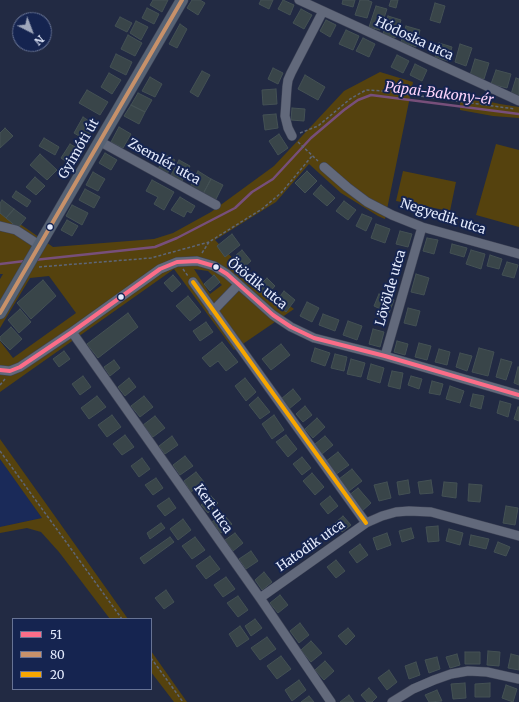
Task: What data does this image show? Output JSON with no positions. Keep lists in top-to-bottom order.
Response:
{
  "streets": {
    "main road": ["Gyimóti út"],
    "street": [
      "Hódoska utca",
      "Zsemlér utca",
      "Negyedik utca",
      "Ötödik utca",
      "Lövölde utca",
      "Kert utca",
      "Hatodik utca"
    ]
  },
  "crossings": [
    ["Gyimóti út", "Zsemlér utca"],
    ["Negyedik utca", "Lövölde utca"],
    ["Ötödik utca", "Lövölde utca"],
    ["Ötödik utca", "Kert utca"],
    ["Kert utca", "Hatodik utca"]
  ],
  "water": ["Pápai-Bakony-ér"],
  "lines": ["transit line 80", "transit line 51", "transit line 20"],
  "legend": ["51", "80", "20"],
  "north": "bottom right"
}
